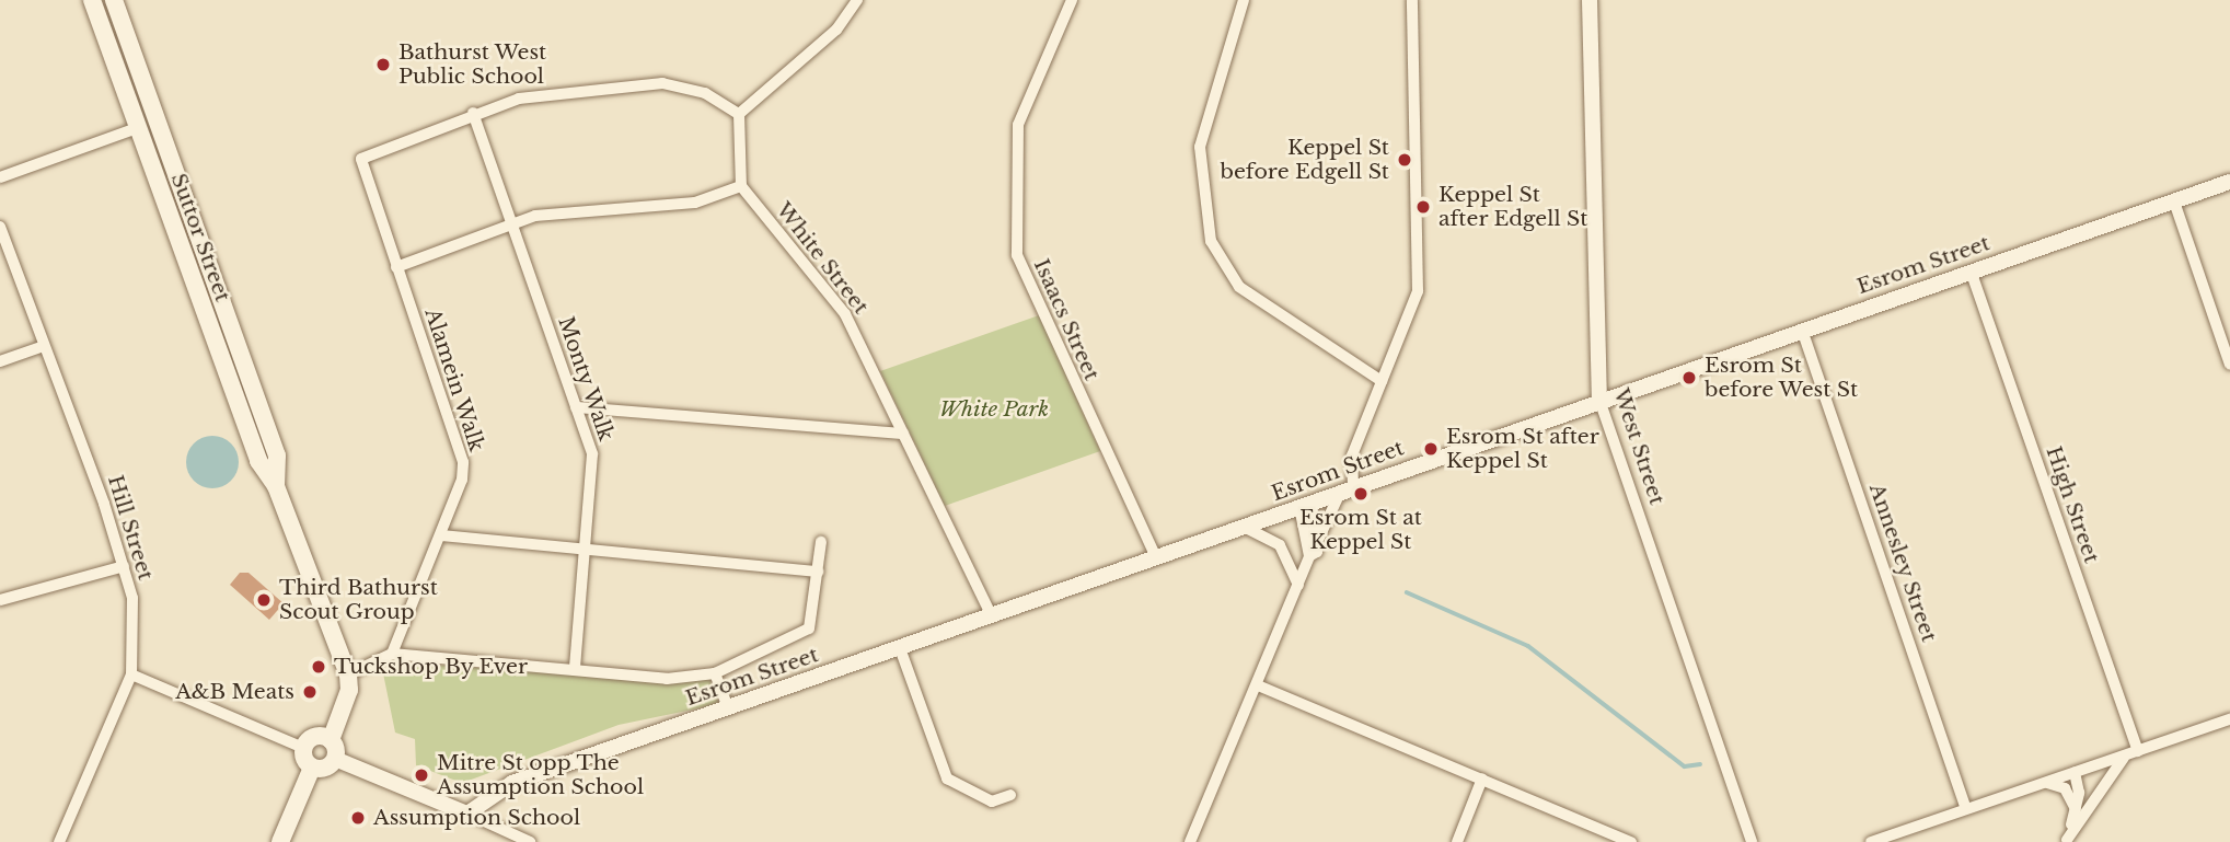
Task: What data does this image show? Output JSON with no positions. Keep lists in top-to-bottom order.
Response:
{
  "streets": {
    "main road": ["Suttor Street"],
    "street": [
      "White Street",
      "Esrom Street",
      "Isaacs Street",
      "Monty Walk",
      "Alamein Walk",
      "West Street",
      "High Street",
      "Hill Street",
      "Annesley Street"
    ]
  },
  "crossings": [
    ["White Street", "Esrom Street"],
    ["Esrom Street", "Isaacs Street"],
    ["Esrom Street", "West Street"],
    ["Esrom Street", "High Street"],
    ["Esrom Street", "Annesley Street"],
    ["Monty Walk", "Alamein Walk"]
  ],
  "parks": ["White Park"],
  "places": [
    "Bathurst West Public School",
    "Keppel St before Edgell St",
    "Keppel St after Edgell St",
    "Esrom St before West St",
    "Esrom St after Keppel St",
    "Esrom St at Keppel St",
    "Third Bathurst Scout Group",
    "Tuckshop By Ever",
    "A&B Meats",
    "Mitre St opp The Assumption School",
    "Assumption School"
  ]
}
